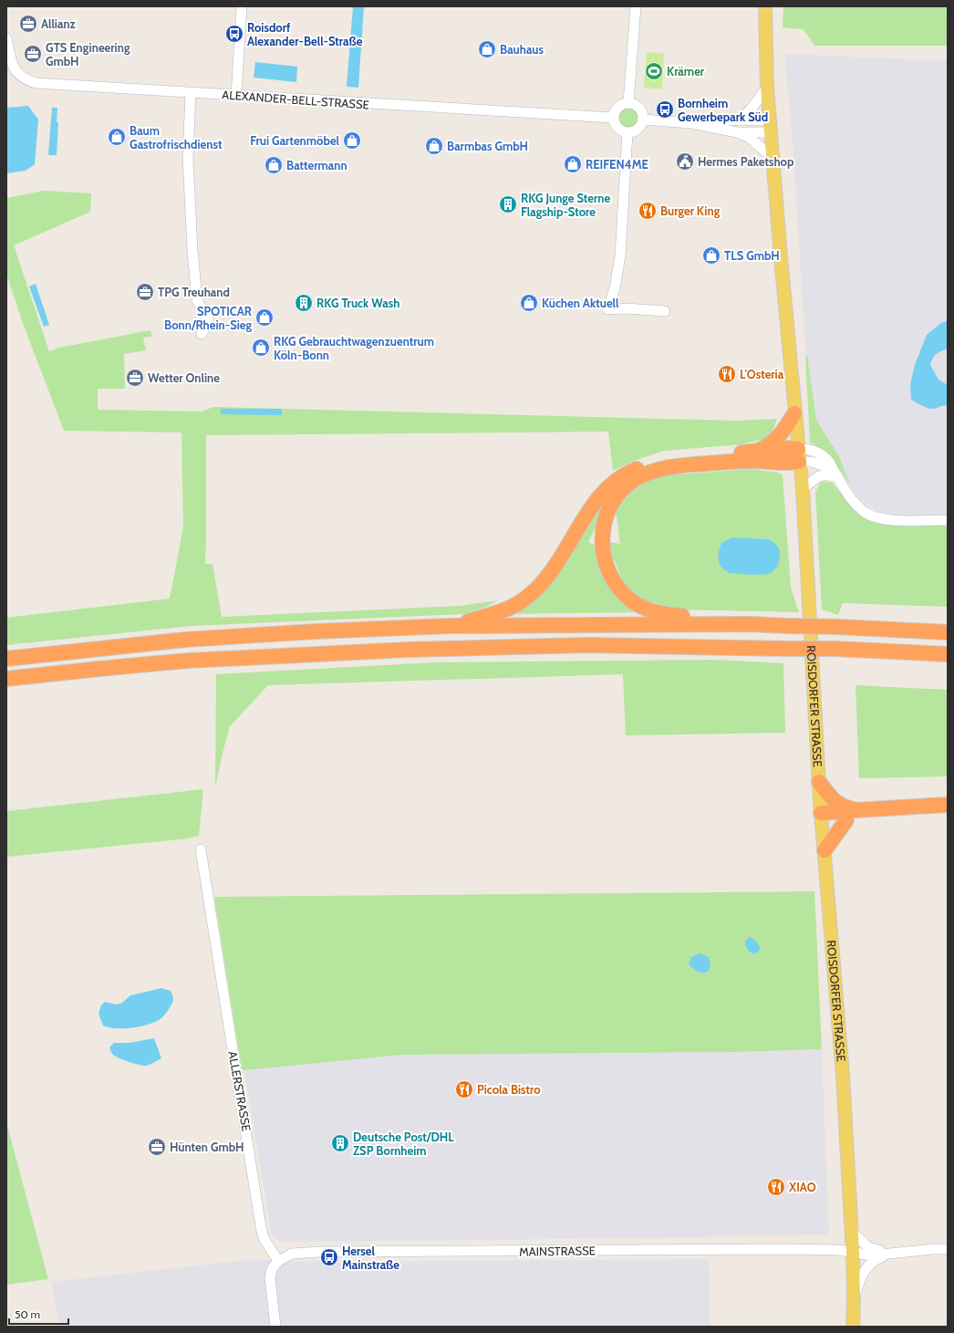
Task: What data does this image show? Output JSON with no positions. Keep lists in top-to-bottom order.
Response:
{
  "streets": {
    "main road": ["ROISDORFER STRASSE"],
    "street": ["ALEXANDER-BELL-STRASSE", "ALLERSTRASSE", "MAINSTRASSE"]
  },
  "crossings": [
    ["ROISDORFER STRASSE", "MAINSTRASSE"],
    ["ALLERSTRASSE", "MAINSTRASSE"]
  ],
  "places": {
    "office": [
      "Allianz",
      "GTS Engineering GmbH",
      "TPG Treuhand",
      "Wetter Online",
      "Hünten GmbH"
    ],
    "bus stop": ["Roisdorf Alexander-Bell-Straße", "Bornheim Gewerbepark Süd", "Hersel Mainstraße"],
    "shop": [
      "Bauhaus",
      "Baum Gastrofrischdienst",
      "Frui Gartenmöbel",
      "Barmbas GmbH",
      "REIFEN4ME",
      "Battermann",
      "TLS GmbH",
      "Küchen Aktuell",
      "SPOTICAR Bonn/Rhein-Sieg",
      "RKG Gebrauchtwagenzuentrum Köln-Bonn"
    ],
    "sports": ["Krämer"],
    "public building": ["Hermes Paketshop"],
    "building": ["RKG Junge Sterne Flagship-Store", "RKG Truck Wash", "Deutsche Post/DHL ZSP Bornheim"],
    "restaurant": [
      "Burger King",
      "L'Osteria",
      "Picola Bistro",
      "XIAO"
    ]
  },
  "scale_bar": "50 m"
}
